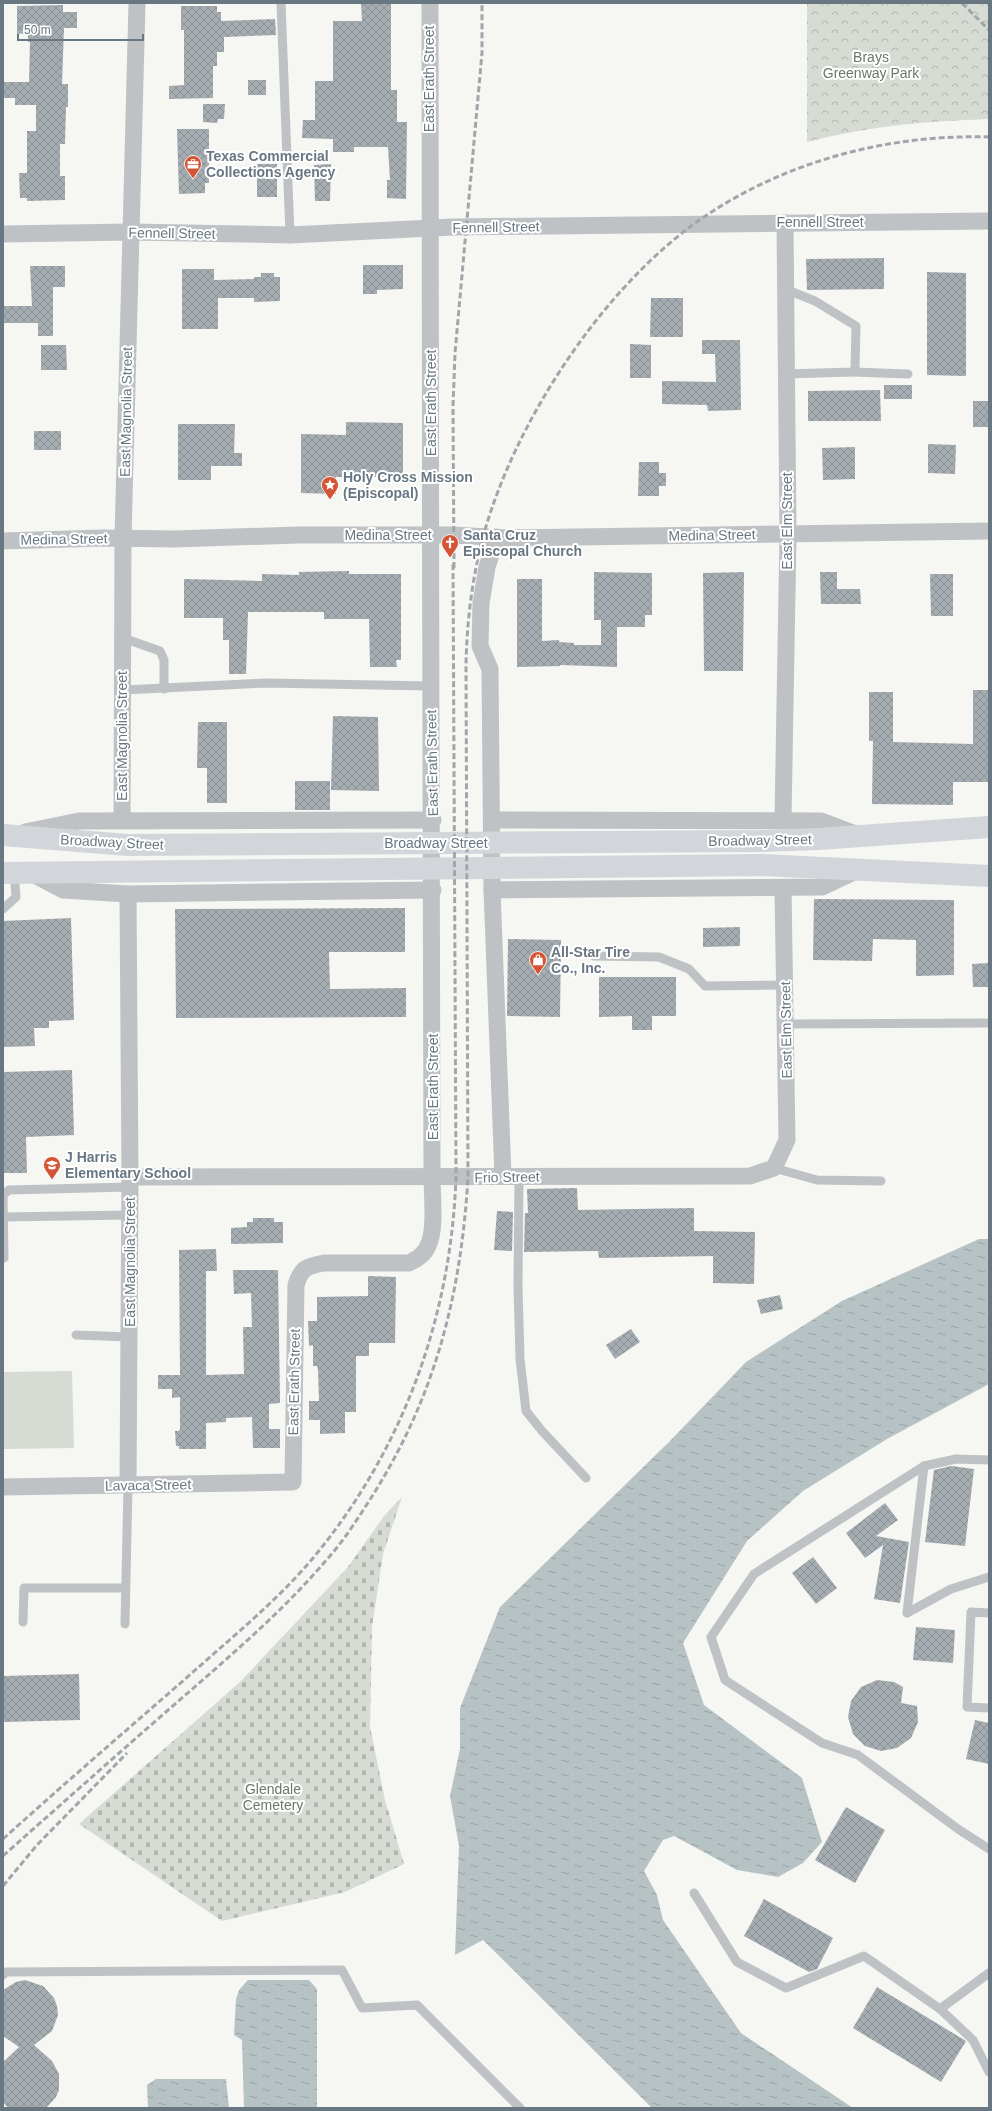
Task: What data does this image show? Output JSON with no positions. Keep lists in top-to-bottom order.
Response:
{
  "streets": {
    "main road": ["Broadway Street"],
    "street": [
      "East Erath Street",
      "Fennell Street",
      "East Magnolia Street",
      "East Elm Street",
      "Medina Street",
      "Frio Street",
      "Lavaca Street"
    ]
  },
  "crossings": [
    ["East Erath Street", "Fennell Street"],
    ["East Erath Street", "Medina Street"],
    ["East Erath Street", "Broadway Street"],
    ["East Erath Street", "Frio Street"],
    ["East Erath Street", "Lavaca Street"],
    ["Fennell Street", "East Magnolia Street"],
    ["Fennell Street", "East Elm Street"],
    ["East Magnolia Street", "Medina Street"],
    ["East Magnolia Street", "Broadway Street"],
    ["East Magnolia Street", "Frio Street"],
    ["East Magnolia Street", "Lavaca Street"],
    ["East Elm Street", "Medina Street"],
    ["East Elm Street", "Broadway Street"],
    ["East Elm Street", "Frio Street"]
  ],
  "parks": ["Brays Greenway Park", "Glendale Cemetery"],
  "places": {
    "office": ["Texas Commercial Collections Agency"],
    "place": ["Holy Cross Mission (Episcopal)"],
    "church": ["Santa Cruz Episcopal Church"],
    "shop": ["All-Star Tire Co., Inc."],
    "school or university": ["J Harris Elementary School"]
  },
  "scale_bar": "50 m"
}
